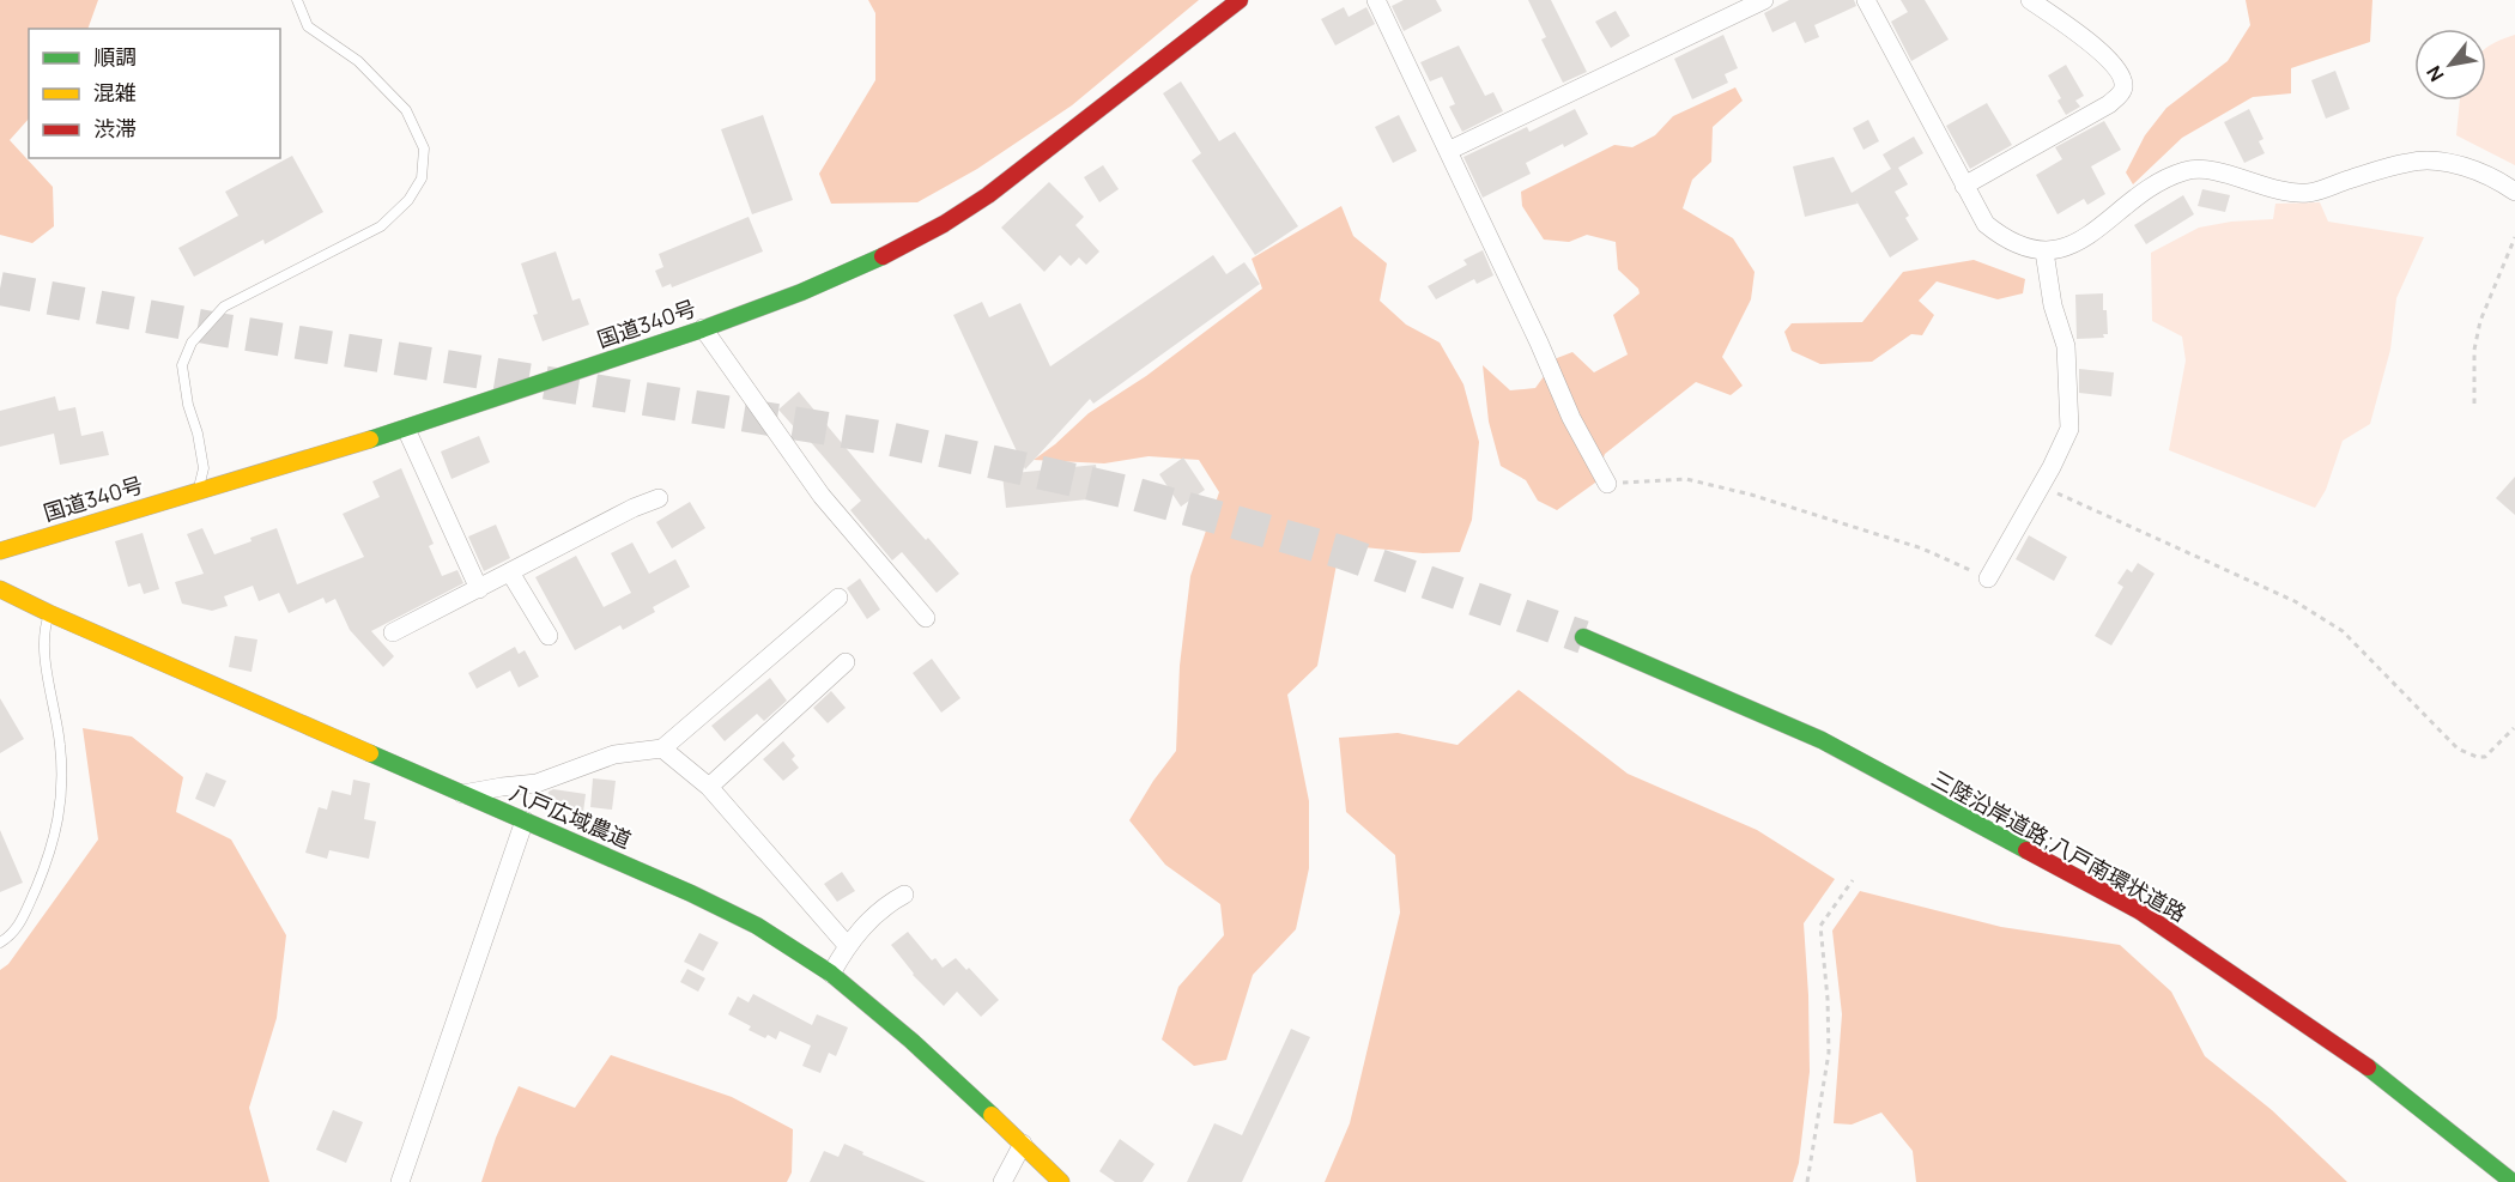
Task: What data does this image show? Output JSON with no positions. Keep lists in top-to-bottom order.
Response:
{
  "streets": {
    "main road": ["国道340号", "八戸広域農道", "三陸沿岸道路;八戸南環状道路"]
  },
  "legend": ["順調", "混雑", "渋滞"],
  "north": "bottom left"
}
